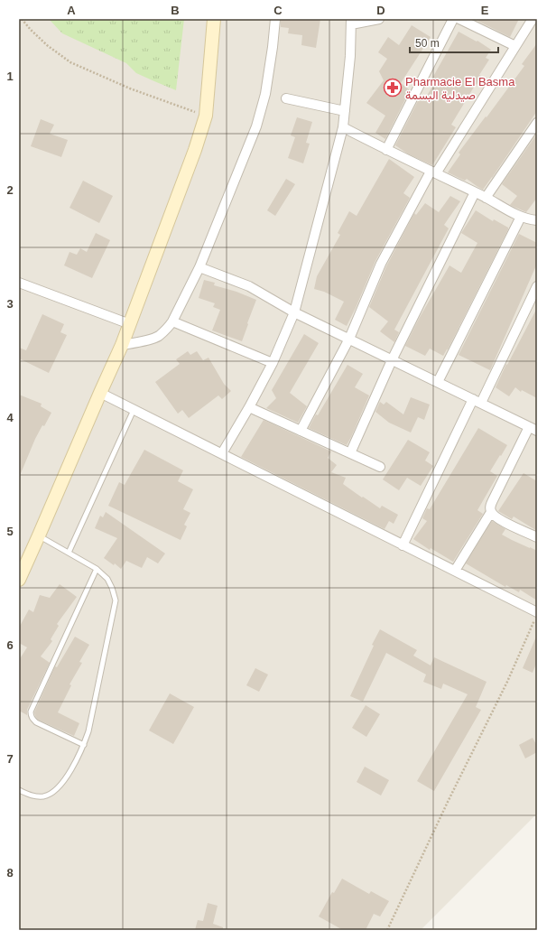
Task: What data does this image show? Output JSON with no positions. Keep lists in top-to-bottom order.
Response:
{
  "places": {
    "pharmacy": ["Pharmacie El Basma صيدلية البسمة"]
  },
  "scale_bar": "50 m",
  "grid": {
    "columns": [
      "A",
      "B",
      "C",
      "D",
      "E"
    ],
    "rows": [
      "1",
      "2",
      "3",
      "4",
      "5",
      "6",
      "7",
      "8"
    ]
  }
}
